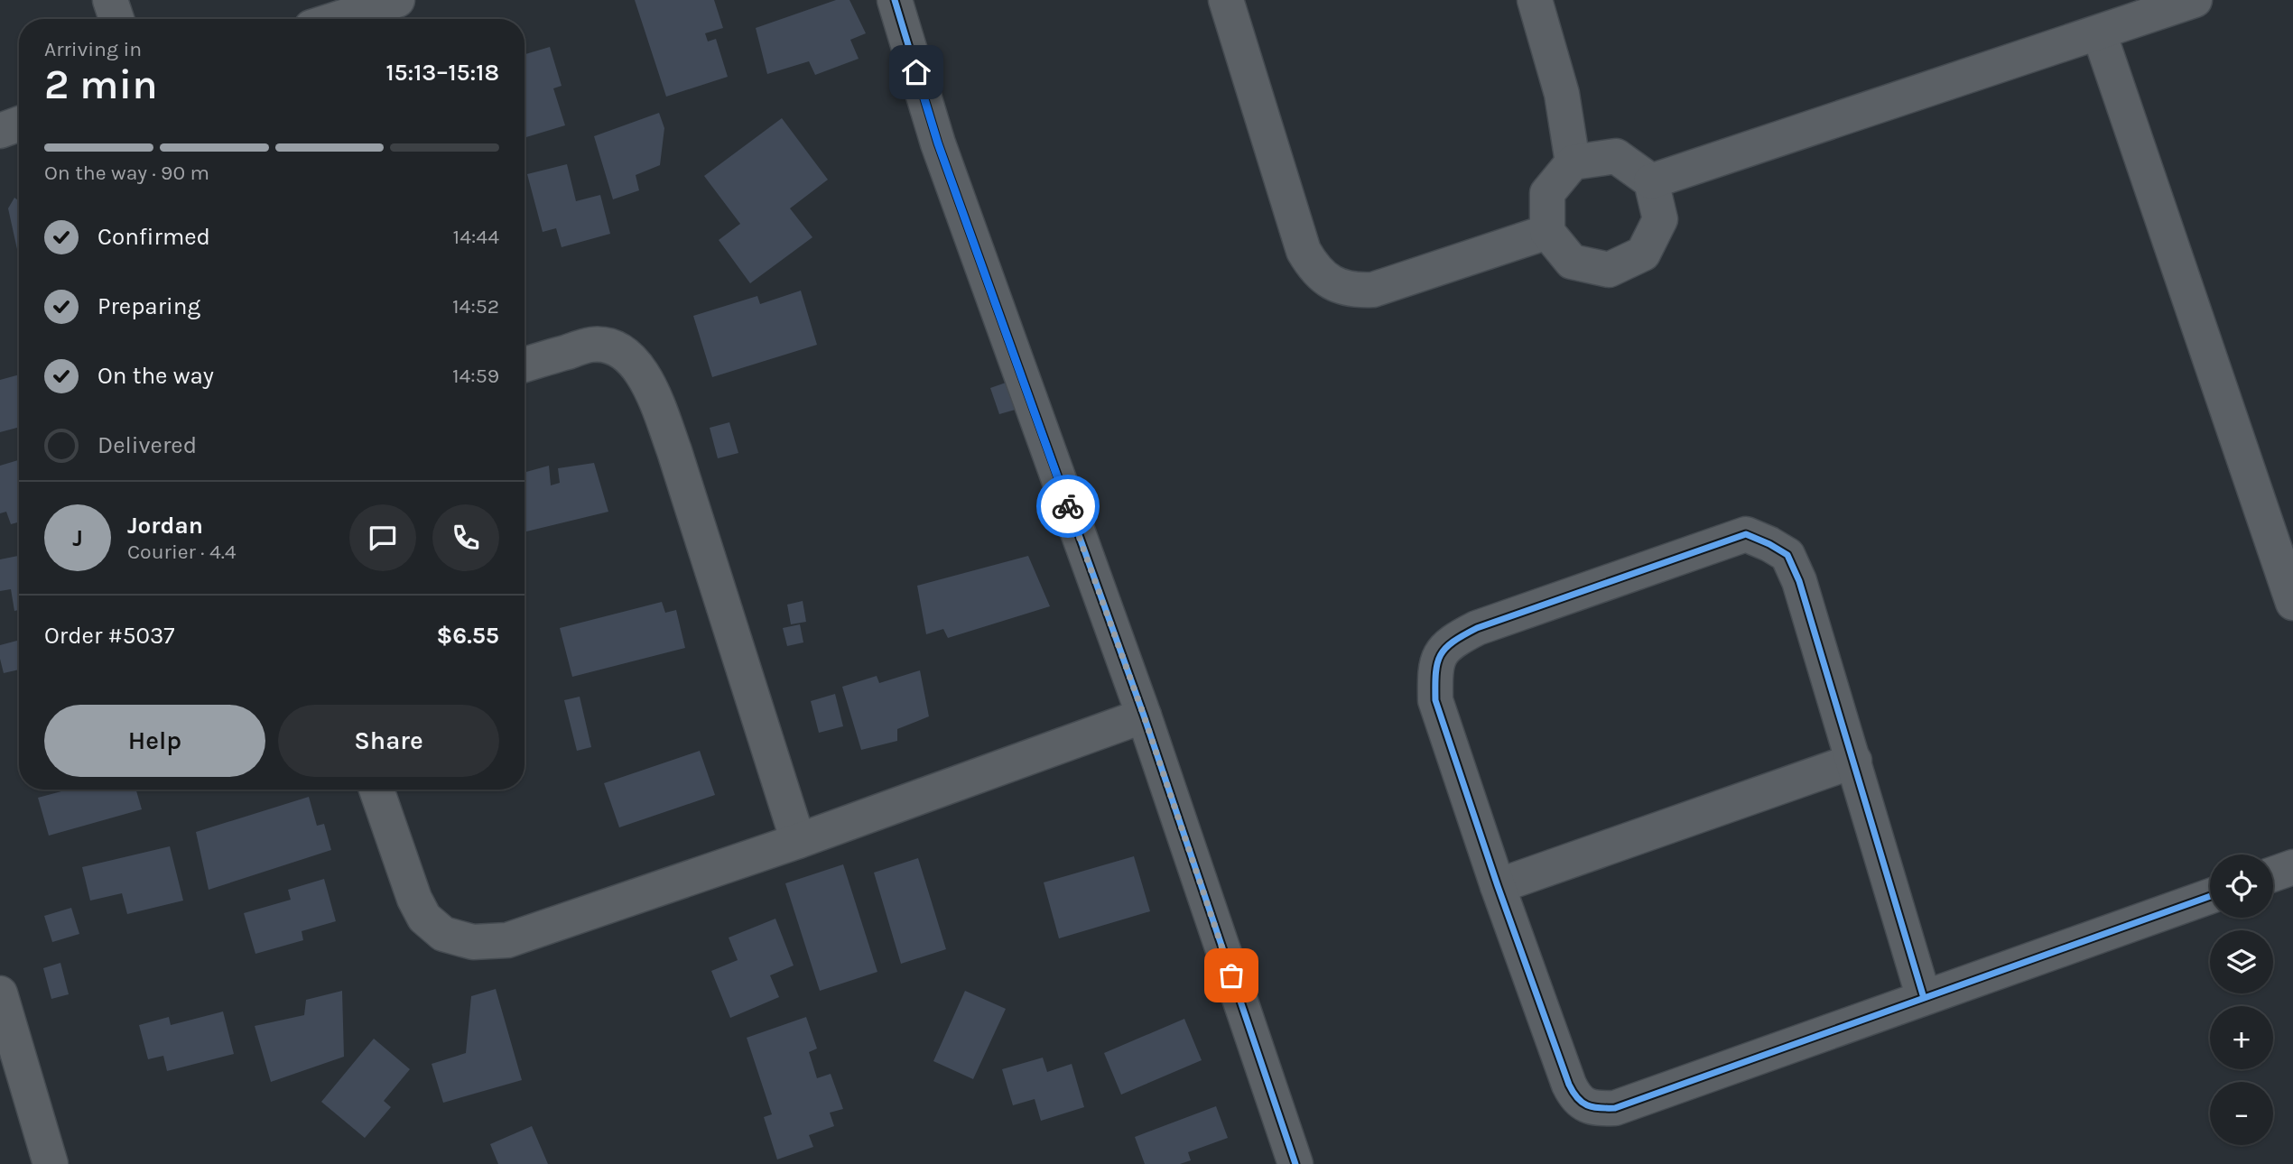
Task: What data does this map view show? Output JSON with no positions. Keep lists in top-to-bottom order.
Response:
{
  "page": {
    "heading": ["2 min", "Arriving in", "15:13–15:18"],
    "panel": [
      "Jordan",
      "Courier · 4.4",
      "Order #5037",
      "$6.55"
    ],
    "bar": "On the way · 90 m",
    "list": [
      ["Confirmed", "14:44"],
      ["Preparing", "14:52"],
      ["On the way", "14:59"],
      "Delivered"
    ],
    "round": "J",
    "buttons": ["Help", "Share"],
    "map_buttons": ["+", "−"]
  }
}
